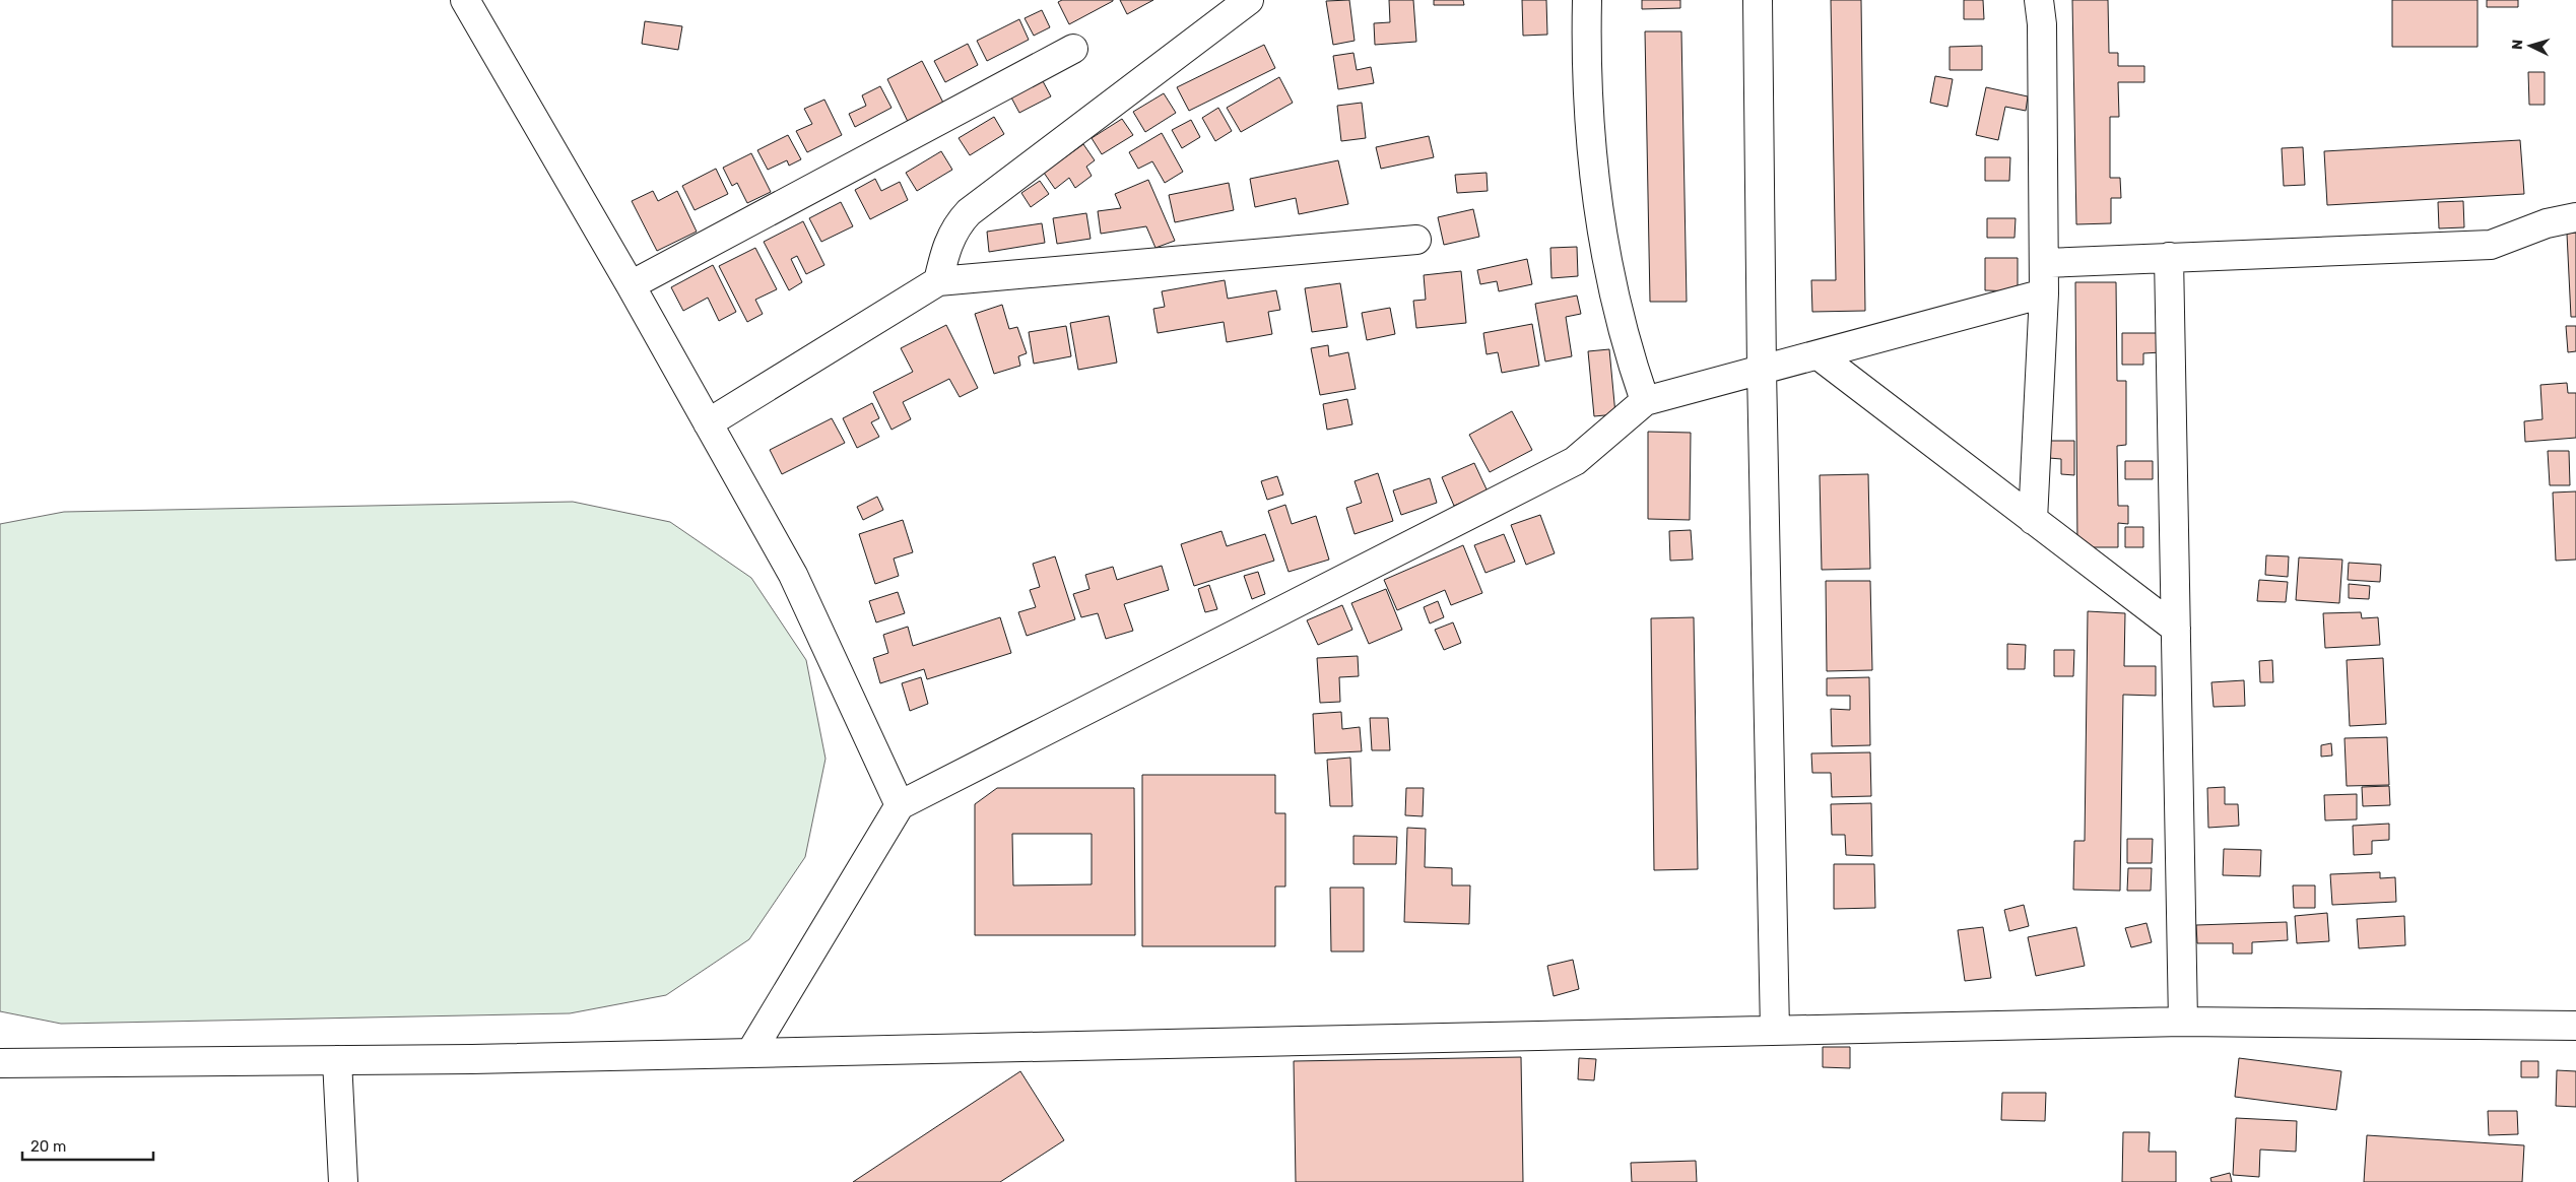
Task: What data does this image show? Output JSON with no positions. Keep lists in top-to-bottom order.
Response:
{
  "scale_bar": "20 m",
  "north": "left"
}
